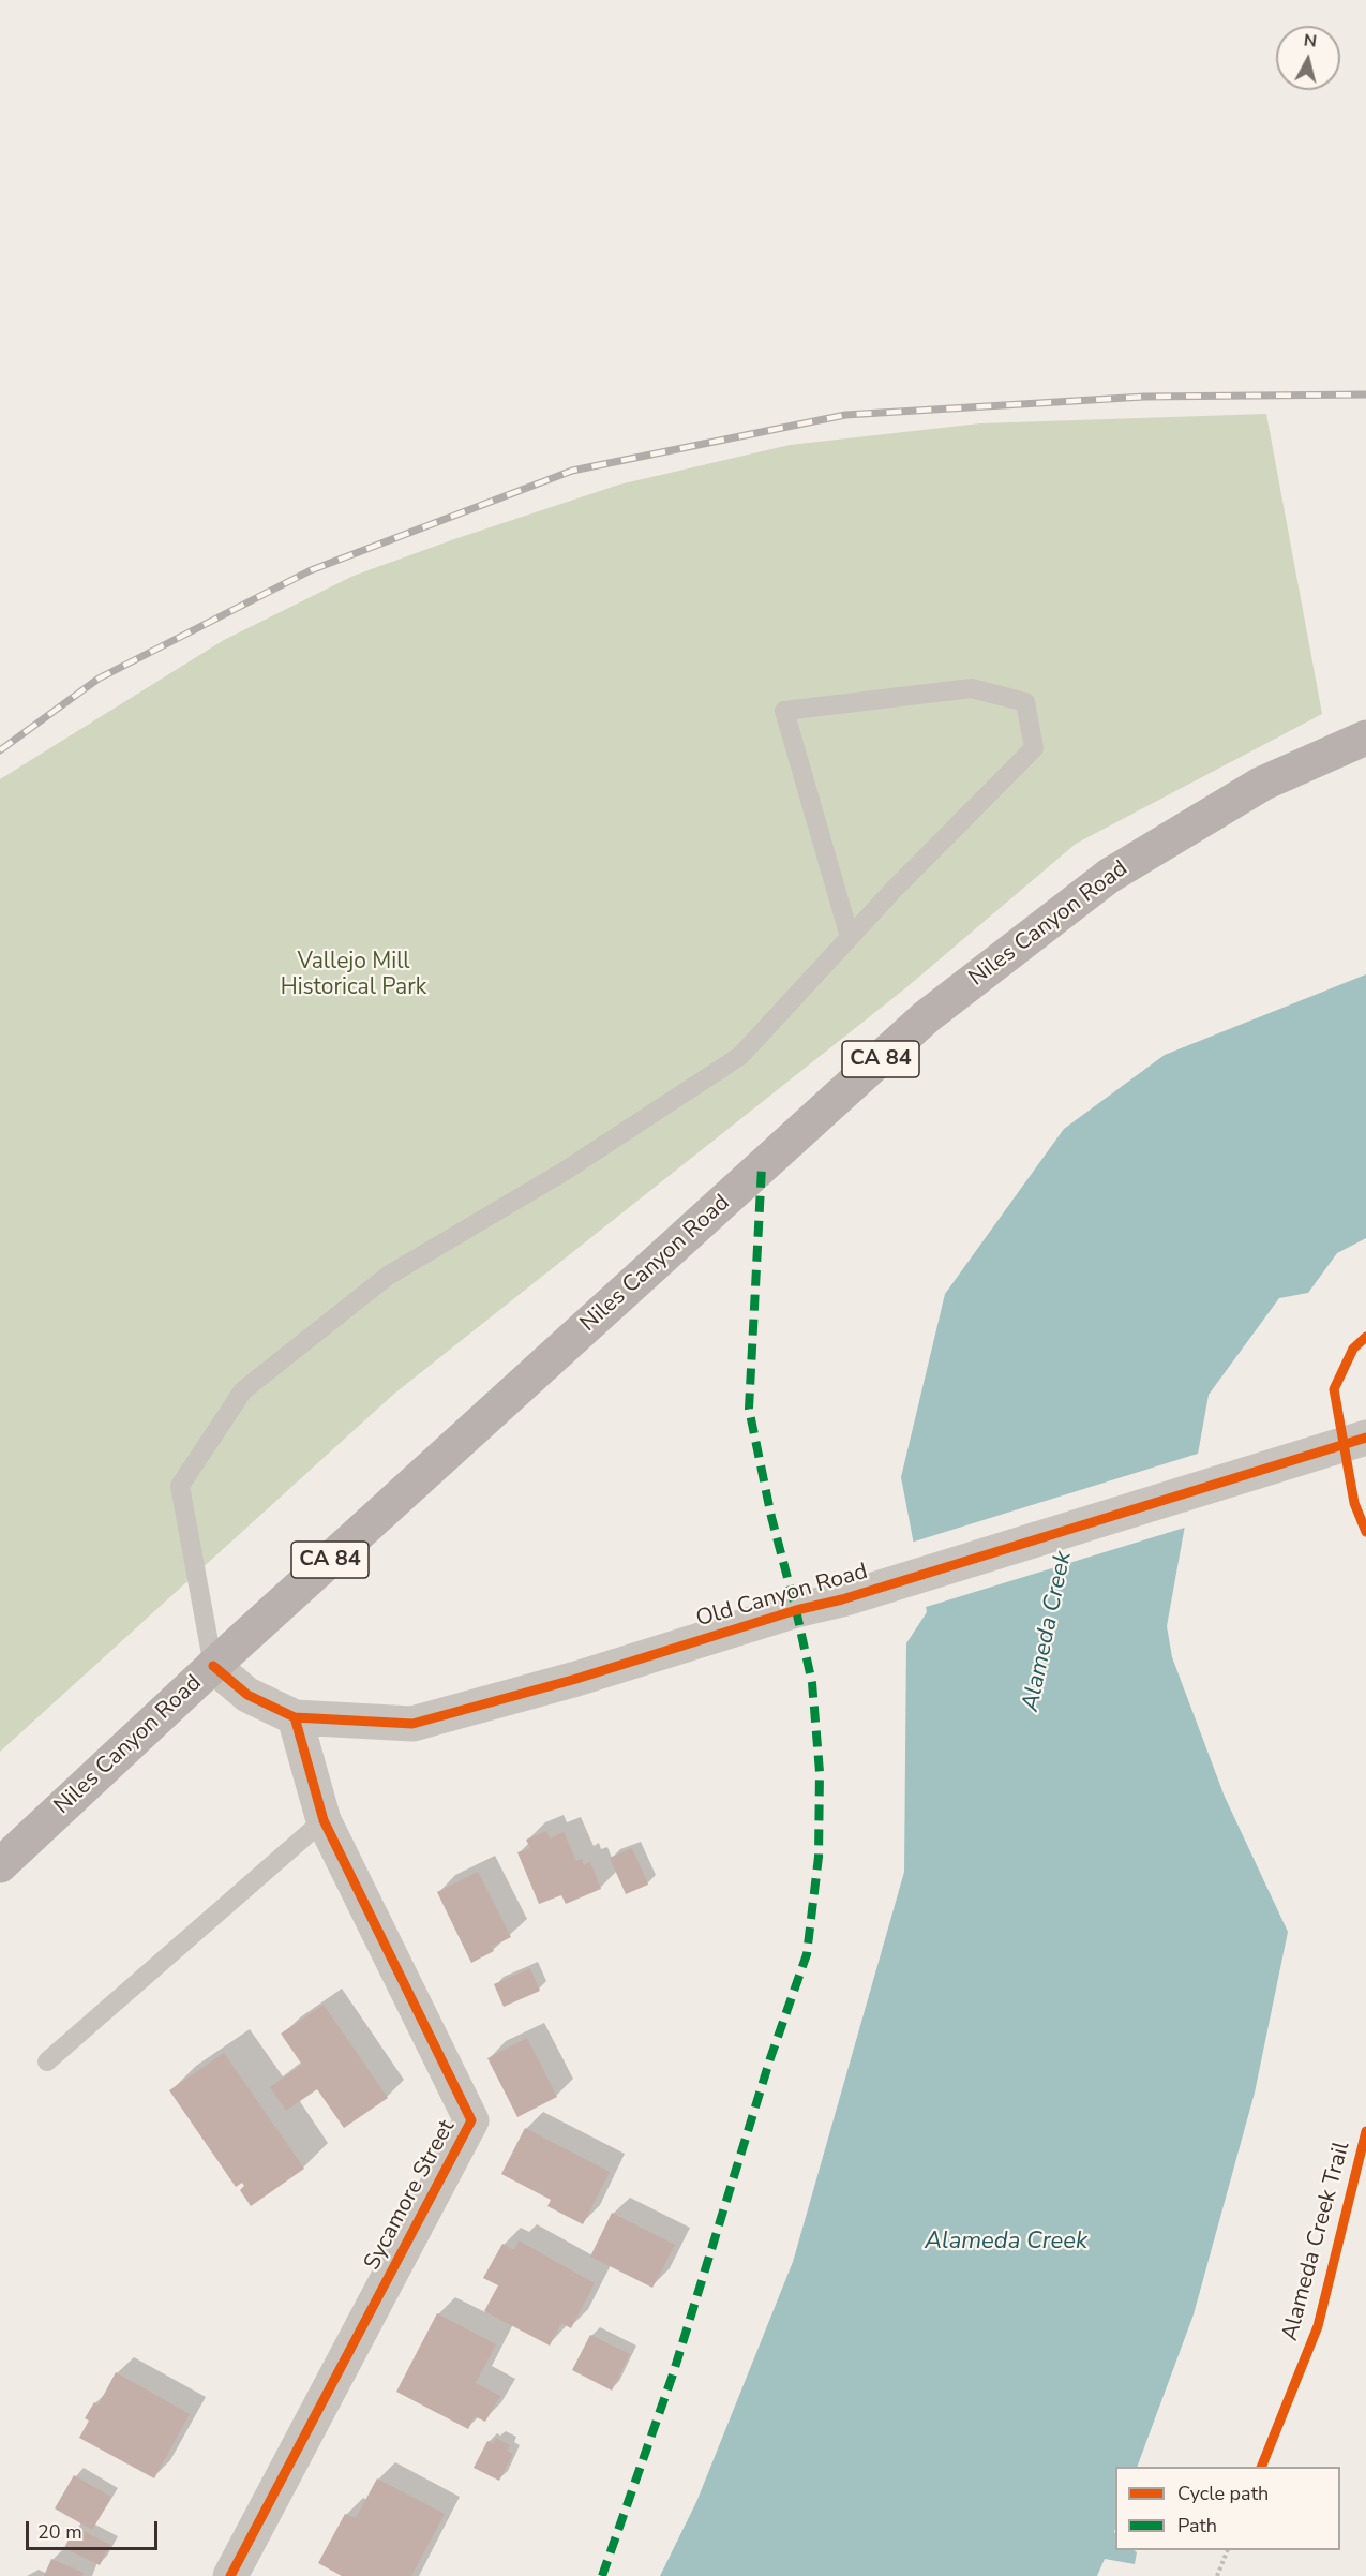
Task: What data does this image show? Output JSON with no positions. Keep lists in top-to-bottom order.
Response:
{
  "streets": {
    "main road": ["Niles Canyon Road", "CA 84"],
    "street": ["Old Canyon Road", "Sycamore Street"],
    "cycle path": ["Alameda Creek Trail"]
  },
  "crossings": [
    ["Niles Canyon Road", "Old Canyon Road"],
    ["Old Canyon Road", "Sycamore Street"]
  ],
  "water": ["Alameda Creek"],
  "parks": ["Vallejo Mill Historical Park"],
  "legend": ["Cycle path", "Path"],
  "scale_bar": "20 m",
  "north": "top"
}
